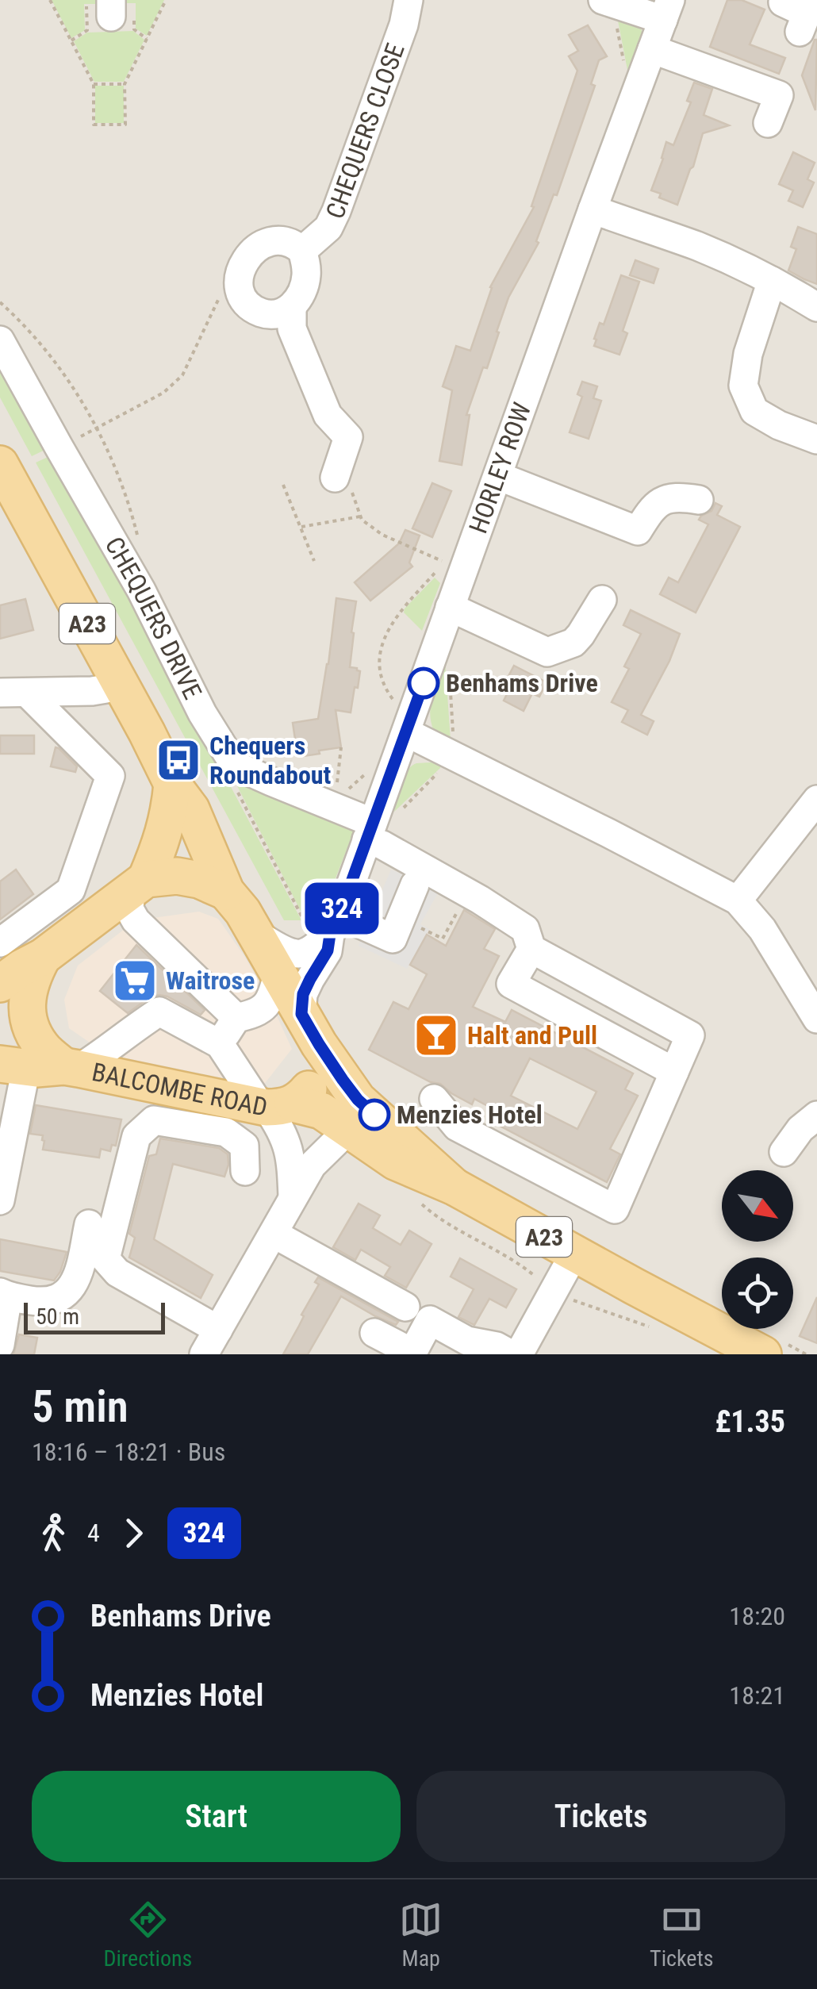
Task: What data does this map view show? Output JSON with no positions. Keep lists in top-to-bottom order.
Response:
{
  "streets": {
    "main road": ["A23", "BALCOMBE ROAD"],
    "street": ["CHEQUERS CLOSE", "HORLEY ROW", "CHEQUERS DRIVE"]
  },
  "crossings": [
    ["HORLEY ROW", "CHEQUERS DRIVE"],
    ["HORLEY ROW", "A23"],
    ["A23", "BALCOMBE ROAD"]
  ],
  "places": {
    "other": ["Benhams Drive", "Menzies Hotel"],
    "bus stop": ["Chequers Roundabout"],
    "supermarket": ["Waitrose"],
    "bar": ["Halt and Pull"]
  },
  "lines": ["bus line 324"],
  "scale_bar": "50 m",
  "north": "bottom right",
  "page": {
    "on_map": "324",
    "scale": "50 m",
    "heading": ["5 min", "18:16 – 18:21 · Bus", "£1.35"],
    "legs": ["4", "324"],
    "list": [
      {
        "name": "Benhams Drive",
        "value": "18:20"
      },
      {
        "name": "Menzies Hotel",
        "value": "18:21"
      }
    ],
    "buttons": ["Start", "Tickets"],
    "tabs": ["Directions", "Map", "Tickets"]
  }
}
